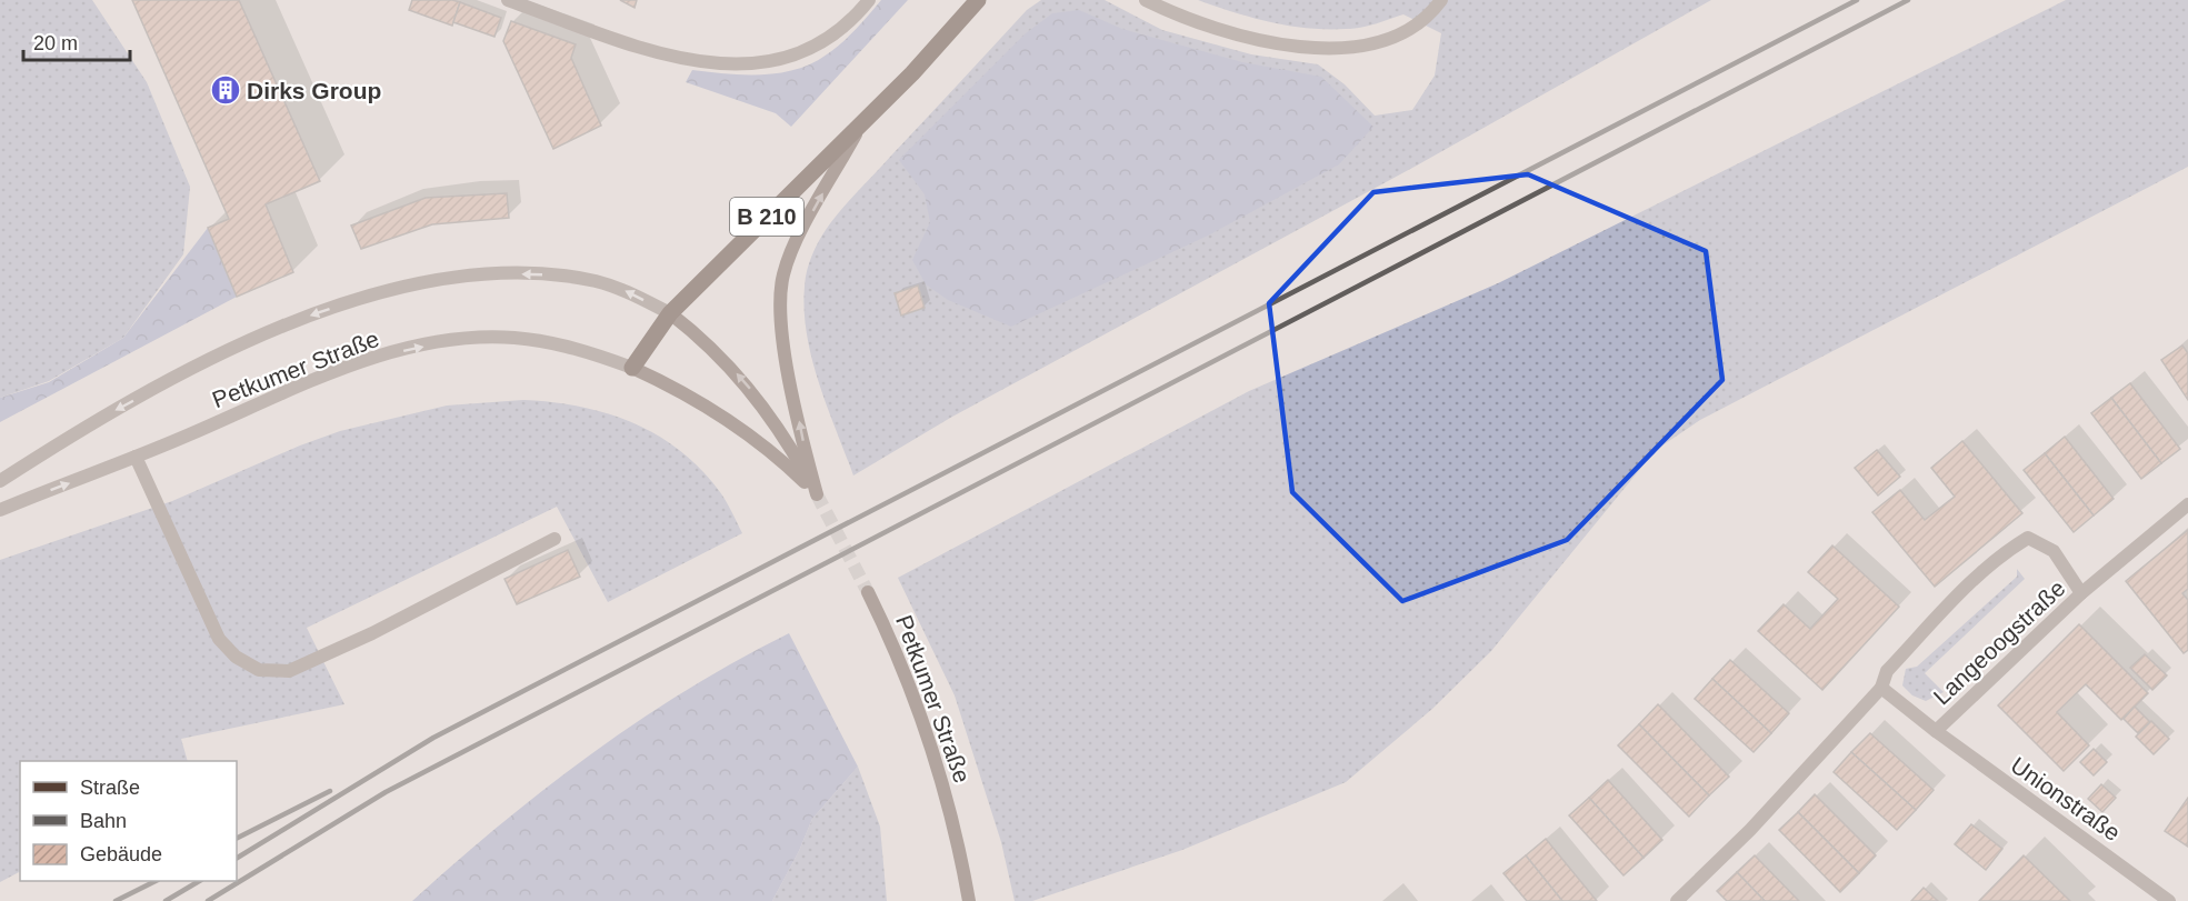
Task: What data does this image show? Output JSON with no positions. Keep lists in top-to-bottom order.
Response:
{
  "streets": {
    "main road": ["B 210", "Petkumer Straße"],
    "street": ["Langeoogstraße", "Unionstraße"]
  },
  "crossings": [
    ["B 210", "Petkumer Straße"],
    ["Langeoogstraße", "Unionstraße"]
  ],
  "places": {
    "building": ["Dirks Group"]
  },
  "legend": ["Straße", "Bahn", "Gebäude"],
  "scale_bar": "20 m"
}
